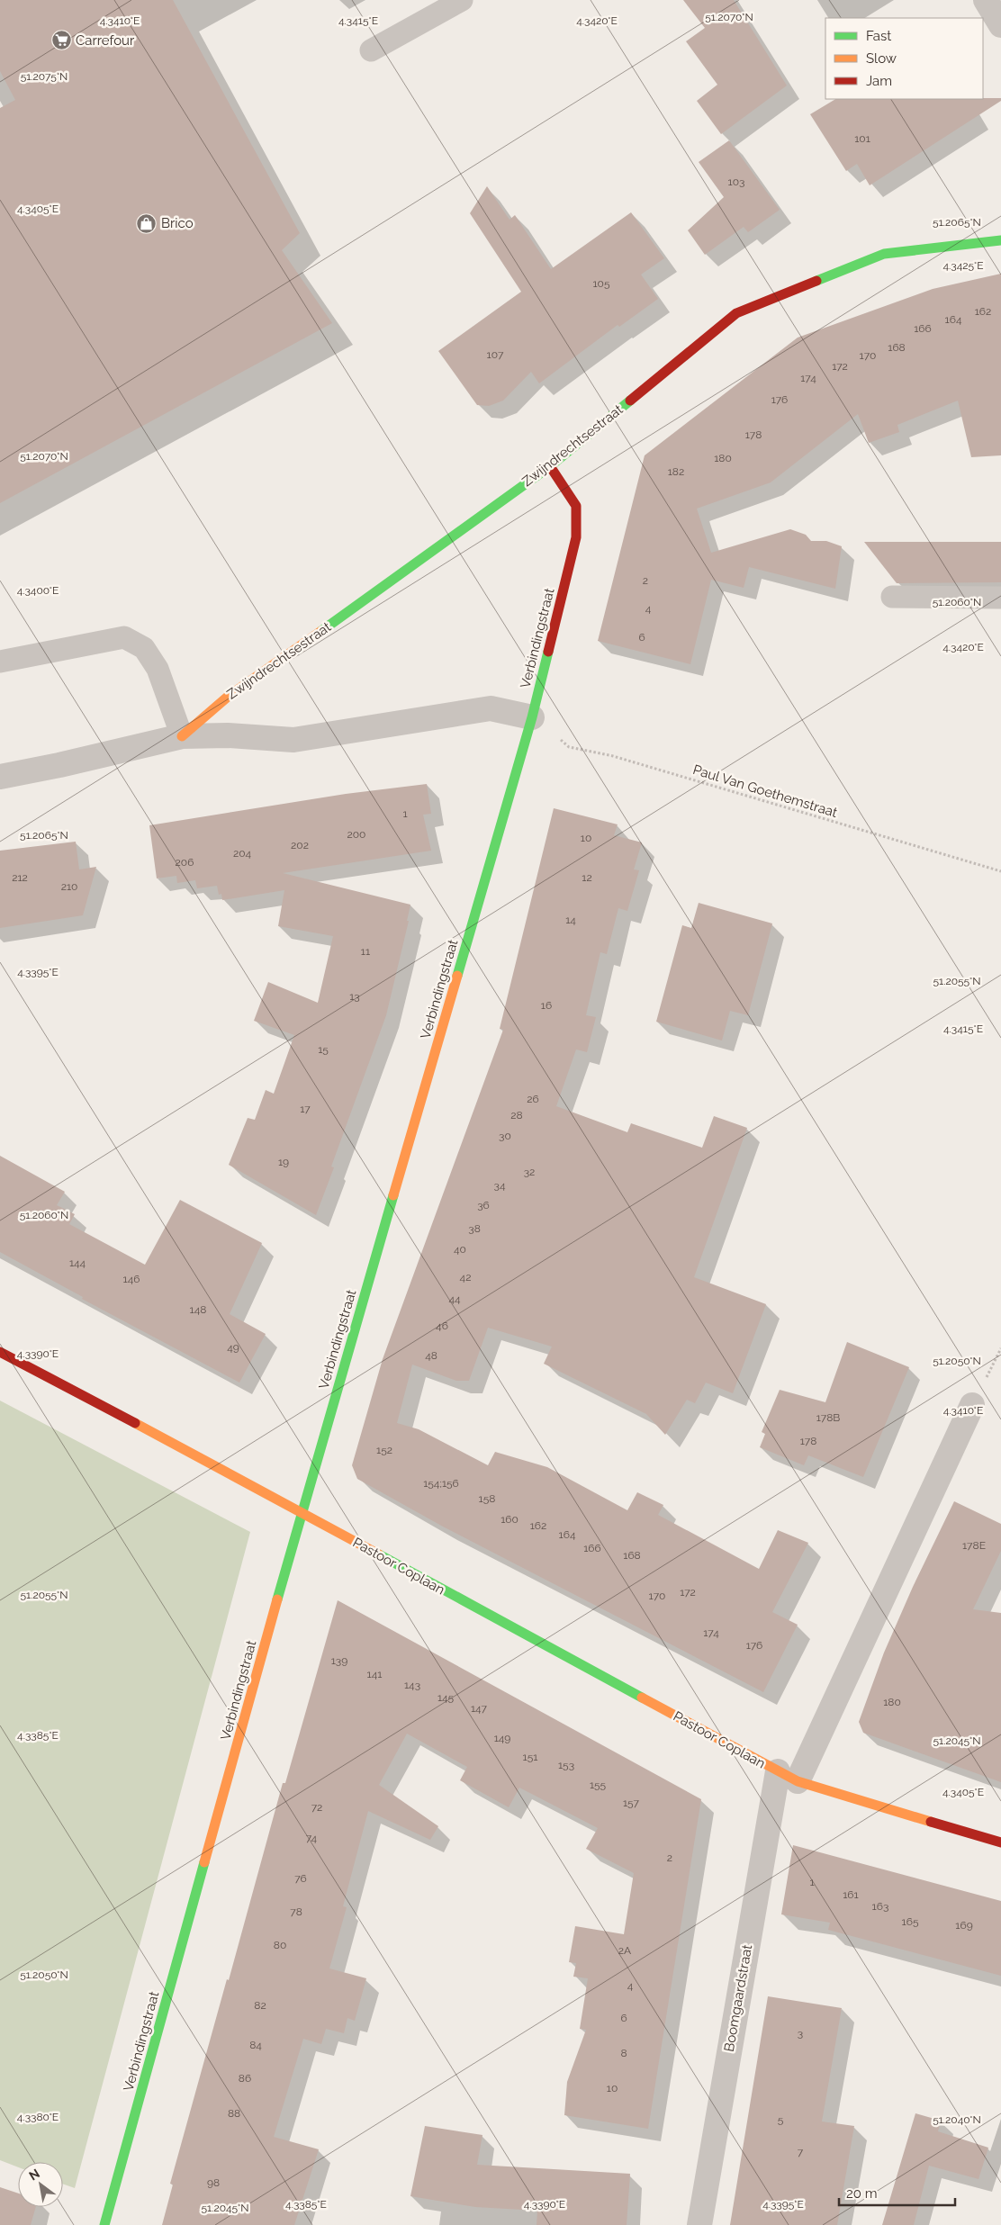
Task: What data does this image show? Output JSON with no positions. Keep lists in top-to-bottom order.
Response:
{
  "streets": {
    "street": [
      "Zwijndrechtsestraat",
      "Verbindingstraat",
      "Pastoor Coplaan",
      "Boomgaardstraat"
    ],
    "path": ["Paul Van Goethemstraat"]
  },
  "crossings": [
    ["Zwijndrechtsestraat", "Verbindingstraat"],
    ["Zwijndrechtsestraat", "Paul Van Goethemstraat"],
    ["Verbindingstraat", "Paul Van Goethemstraat"],
    ["Verbindingstraat", "Pastoor Coplaan"],
    ["Pastoor Coplaan", "Boomgaardstraat"]
  ],
  "places": {
    "supermarket": ["Carrefour"],
    "shop": ["Brico"]
  },
  "house_numbers": [
    "101",
    "103",
    "105",
    "162",
    "164",
    "166",
    "168",
    "107",
    "170",
    "172",
    "174",
    "176",
    "178",
    "180",
    "182",
    "2",
    "4",
    "6",
    "1",
    "200",
    "10",
    "202",
    "204",
    "206",
    "212",
    "12",
    "210",
    "14",
    "11",
    "13",
    "16",
    "15",
    "26",
    "17",
    "28",
    "30",
    "19",
    "32",
    "34",
    "36",
    "38",
    "40",
    "144",
    "42",
    "146",
    "44",
    "148",
    "46",
    "49",
    "48",
    "178B",
    "178",
    "152",
    "154;156",
    "158",
    "160",
    "162",
    "164",
    "178E",
    "166",
    "168",
    "172",
    "170",
    "174",
    "176",
    "139",
    "141",
    "143",
    "145",
    "180",
    "147",
    "149",
    "151",
    "153",
    "155",
    "157",
    "72",
    "74",
    "2",
    "76",
    "1",
    "161",
    "163",
    "78",
    "165",
    "169",
    "80",
    "2A",
    "4",
    "82",
    "6",
    "3",
    "84",
    "8",
    "86",
    "10",
    "88",
    "5",
    "7",
    "98"
  ],
  "legend": ["Fast", "Slow", "Jam"],
  "scale_bar": "20 m",
  "north": "top left",
  "coordinates": [
    "51.2070°N",
    "4.3410°E",
    "4.3415°E",
    "4.3420°E",
    "51.2075°N",
    "4.3405°E",
    "51.2065°N",
    "4.3425°E",
    "4.3400°E",
    "51.2060°N",
    "4.3395°E",
    "51.2055°N",
    "4.3390°E",
    "51.2050°N",
    "4.3385°E",
    "51.2045°N",
    "4.3380°E",
    "51.2040°N"
  ]
}
